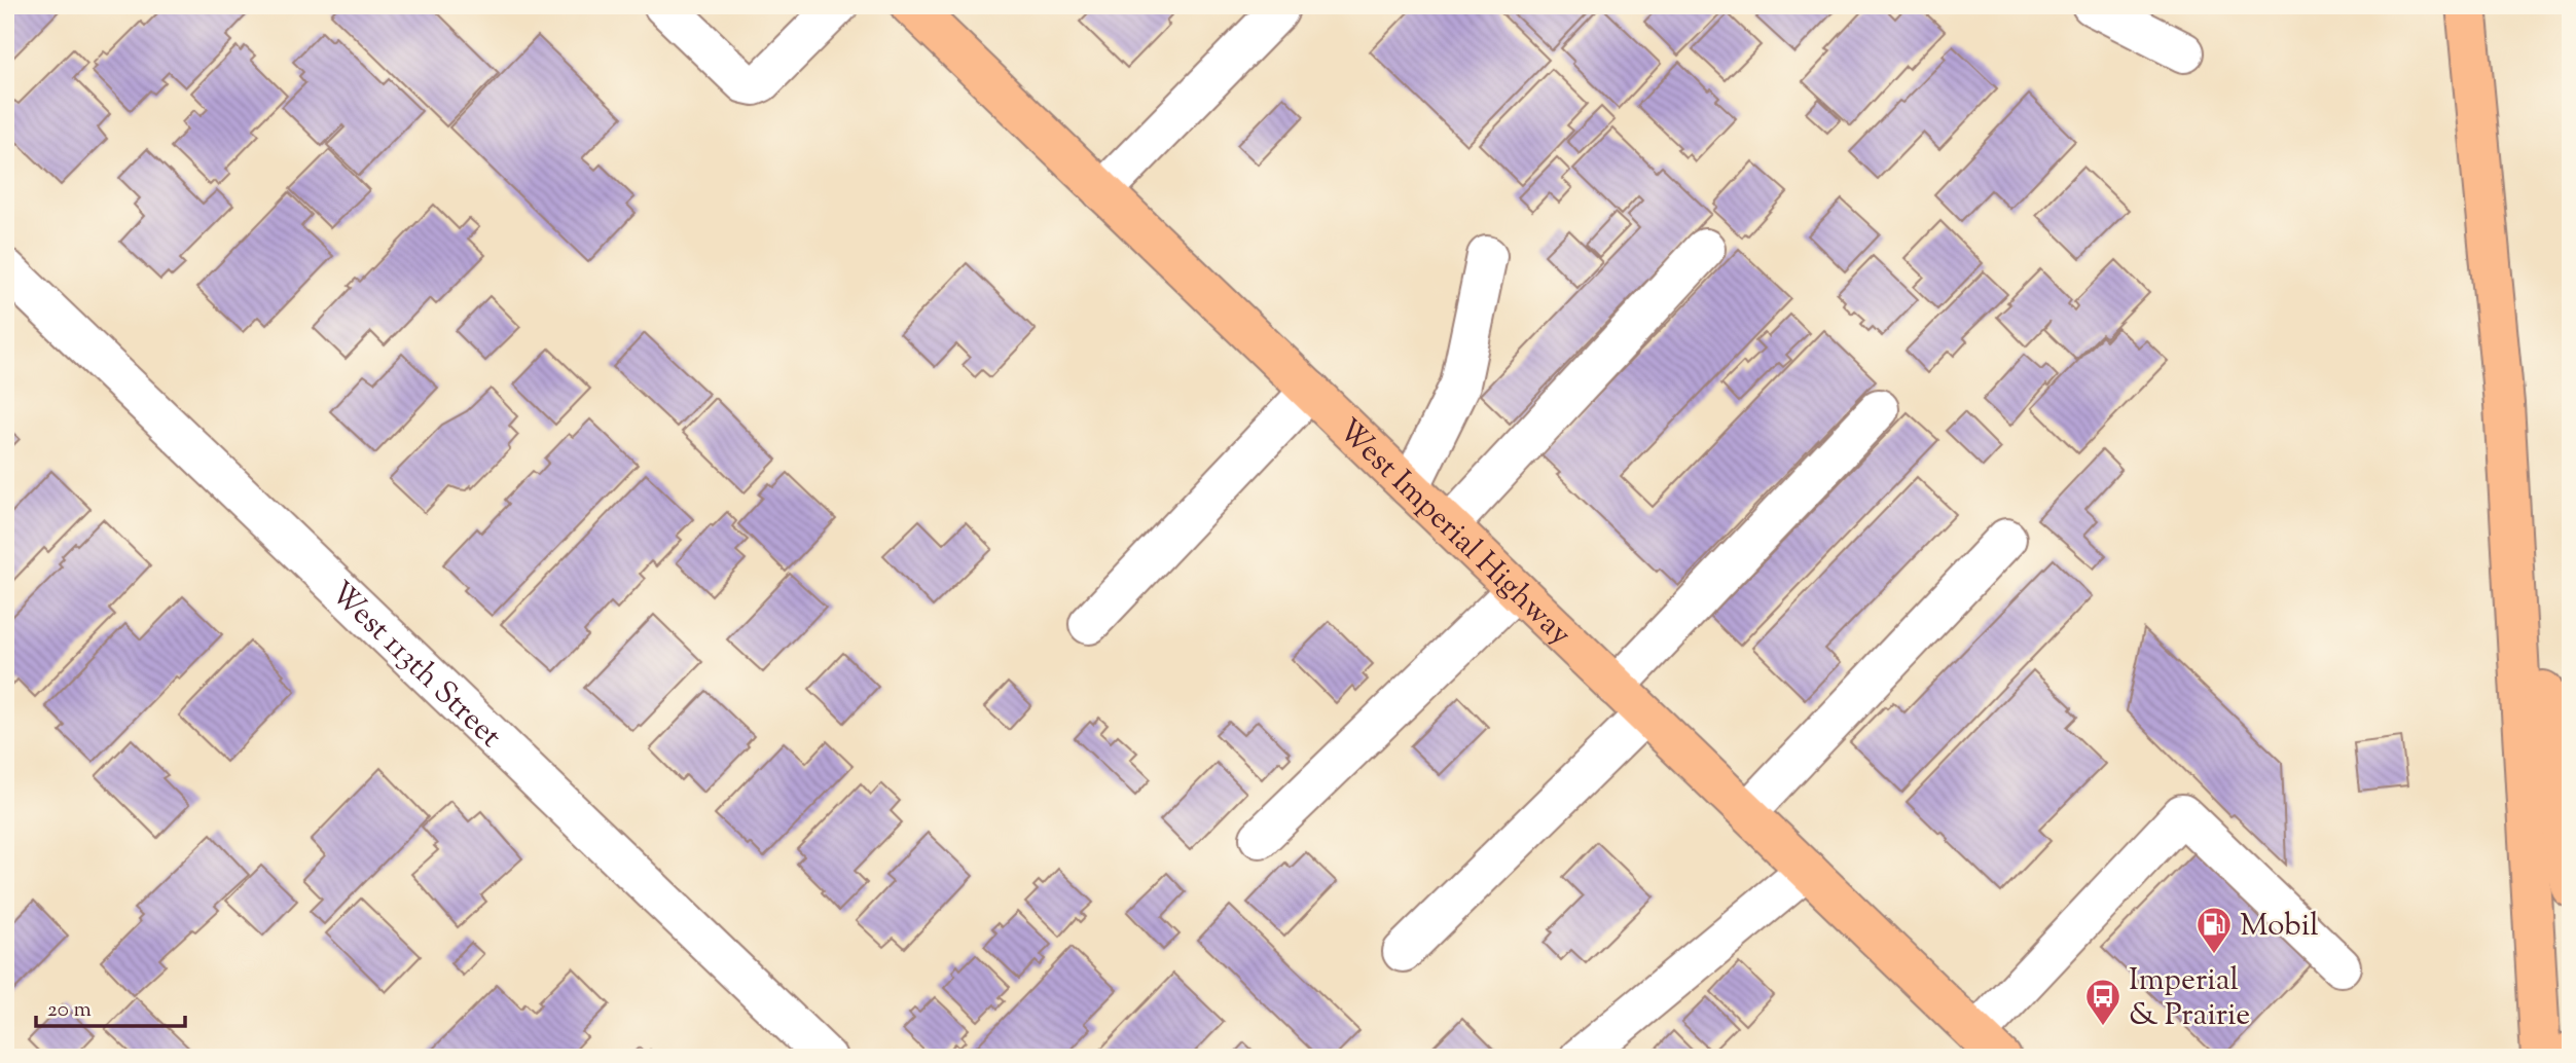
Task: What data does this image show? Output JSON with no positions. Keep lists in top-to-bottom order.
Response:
{
  "streets": {
    "main road": ["West Imperial Highway"],
    "street": ["West 113th Street"]
  },
  "places": {
    "fuel station": ["Mobil"],
    "bus stop": ["Imperial & Prairie"]
  },
  "scale_bar": "20 m"
}
